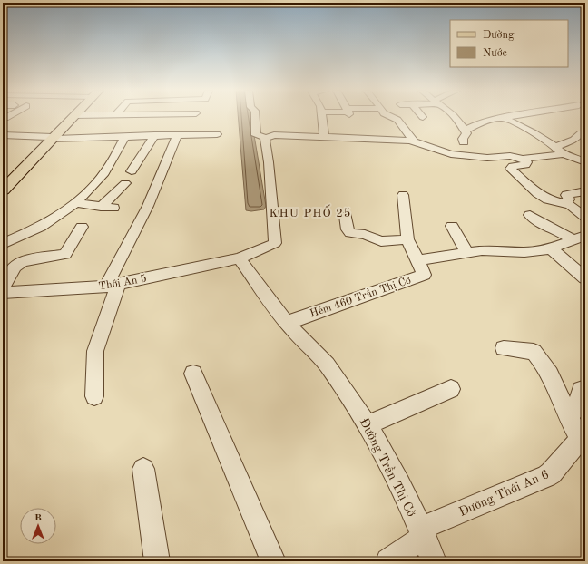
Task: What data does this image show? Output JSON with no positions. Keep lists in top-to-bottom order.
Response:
{
  "streets": {
    "street": [
      "Thới An 5",
      "Hẻm 460 Trần Thị Cờ",
      "Đường Trần Thị Cờ",
      "Đường Thới An 6"
    ]
  },
  "crossings": [
    ["Thới An 5", "Đường Trần Thị Cờ"],
    ["Hẻm 460 Trần Thị Cờ", "Đường Trần Thị Cờ"],
    ["Đường Trần Thị Cờ", "Đường Thới An 6"]
  ],
  "districts": ["KHU PHỐ 25"],
  "legend": ["Đường", "Nước"],
  "north": "top"
}
